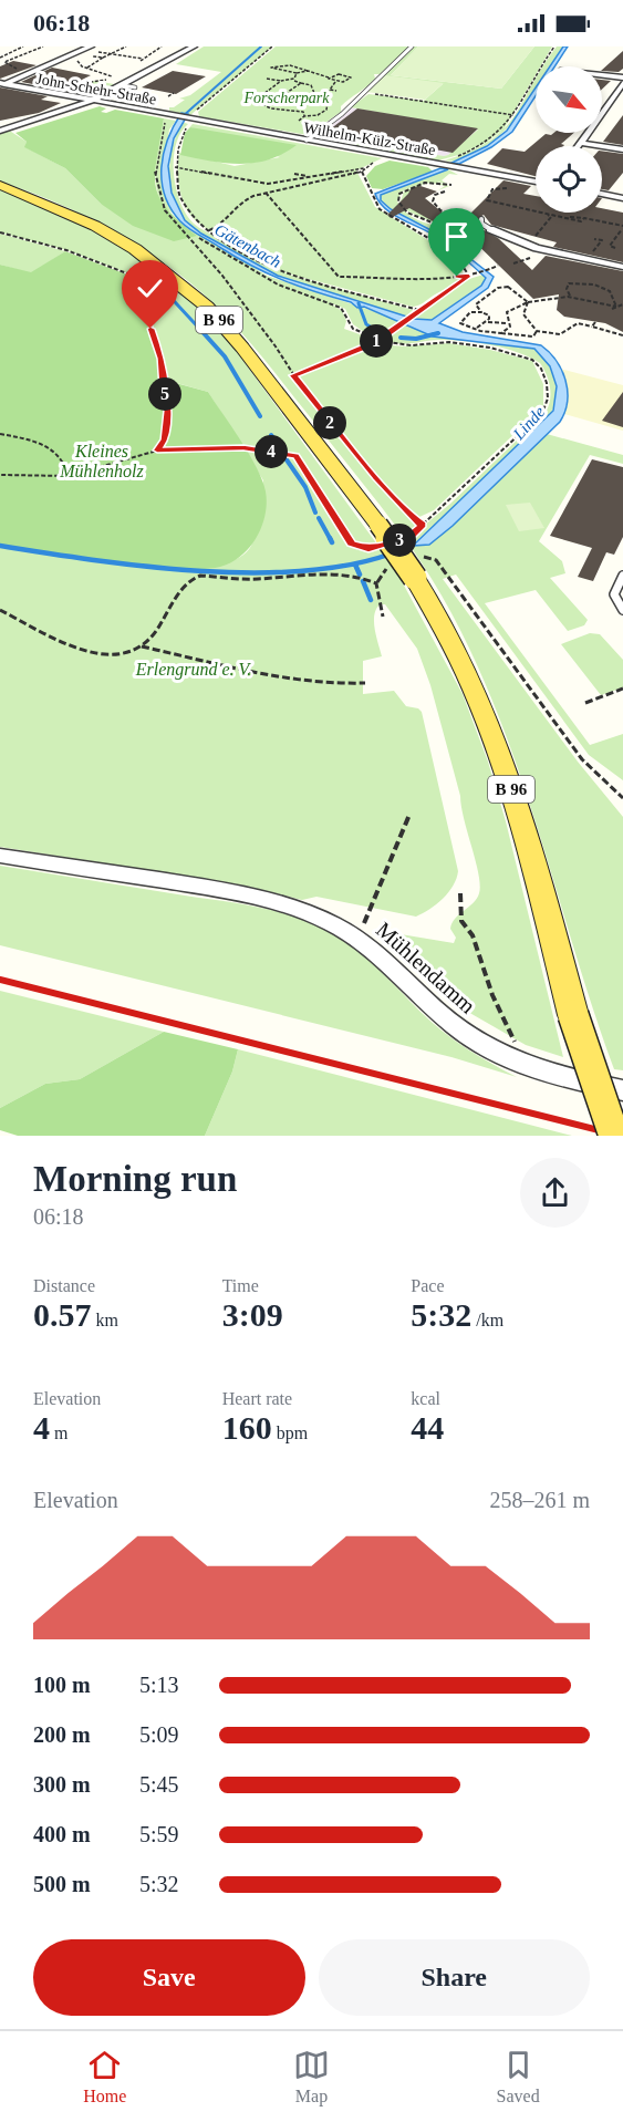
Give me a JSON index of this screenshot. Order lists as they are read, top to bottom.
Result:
{
  "streets": {
    "main road": ["B 96"],
    "street": ["John-Schehr-Straße", "Wilhelm-Külz-Straße", "Mühlendamm"]
  },
  "crossings": [
    ["John-Schehr-Straße", "Wilhelm-Külz-Straße"]
  ],
  "water": ["Gätenbach", "Linde"],
  "parks": ["Forscherpark", "Kleines Mühlenholz", "Erlengrund e. V."],
  "north": "bottom right",
  "page": {
    "status": "06:18",
    "pins": [
      "1",
      "5",
      "2",
      "4",
      "3"
    ],
    "heading": ["Morning run", "06:18"],
    "stats": [
      ["Distance", "0.57 km"],
      ["Time", "3:09"],
      ["Pace", "5:32 /km"],
      ["Elevation", "4 m"],
      ["Heart rate", "160 bpm"],
      ["kcal", "44"]
    ],
    "chart": ["Elevation", "258–261 m"],
    "list": [
      {
        "name": "100 m",
        "note": "5:13"
      },
      {
        "name": "200 m",
        "note": "5:09"
      },
      {
        "name": "300 m",
        "note": "5:45"
      },
      {
        "name": "400 m",
        "note": "5:59"
      },
      {
        "name": "500 m",
        "note": "5:32"
      }
    ],
    "buttons": ["Save", "Share"],
    "tabs": ["Home", "Map", "Saved"]
  }
}
